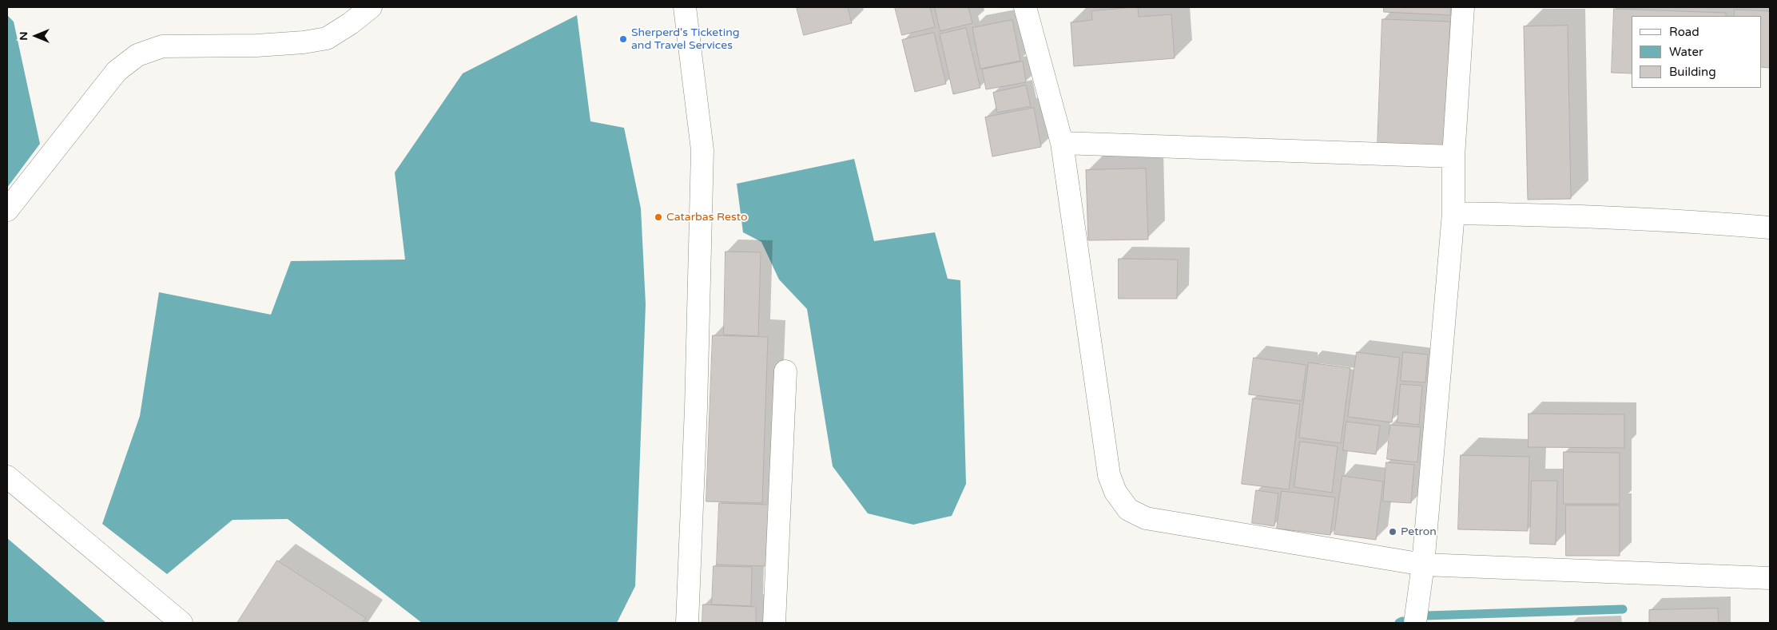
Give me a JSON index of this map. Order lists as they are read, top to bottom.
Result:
{
  "places": ["Sherperd's Ticketing and Travel Services", "Catarbas Resto", "Petron"],
  "legend": ["Road", "Water", "Building"],
  "north": "left"
}
